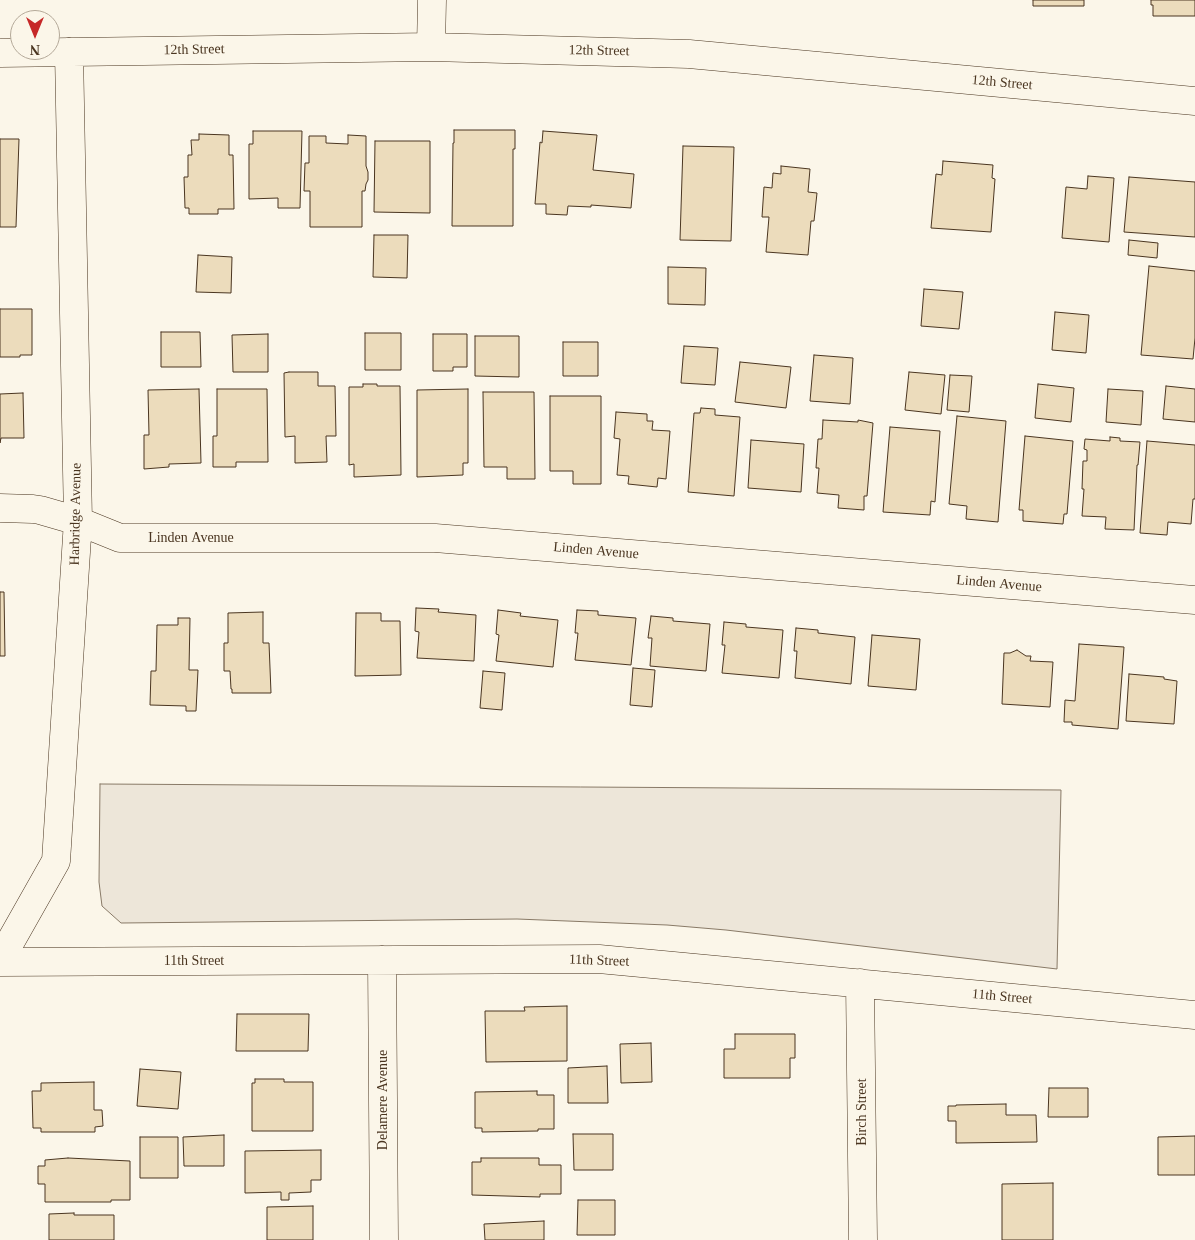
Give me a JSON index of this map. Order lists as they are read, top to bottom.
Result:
{
  "streets": {
    "street": [
      "12th Street",
      "Harbridge Avenue",
      "Linden Avenue",
      "11th Street",
      "Delamere Avenue",
      "Birch Street"
    ]
  },
  "crossings": [
    ["12th Street", "Harbridge Avenue"],
    ["Harbridge Avenue", "Linden Avenue"],
    ["Harbridge Avenue", "11th Street"],
    ["11th Street", "Delamere Avenue"],
    ["11th Street", "Birch Street"]
  ],
  "north": "bottom"
}
